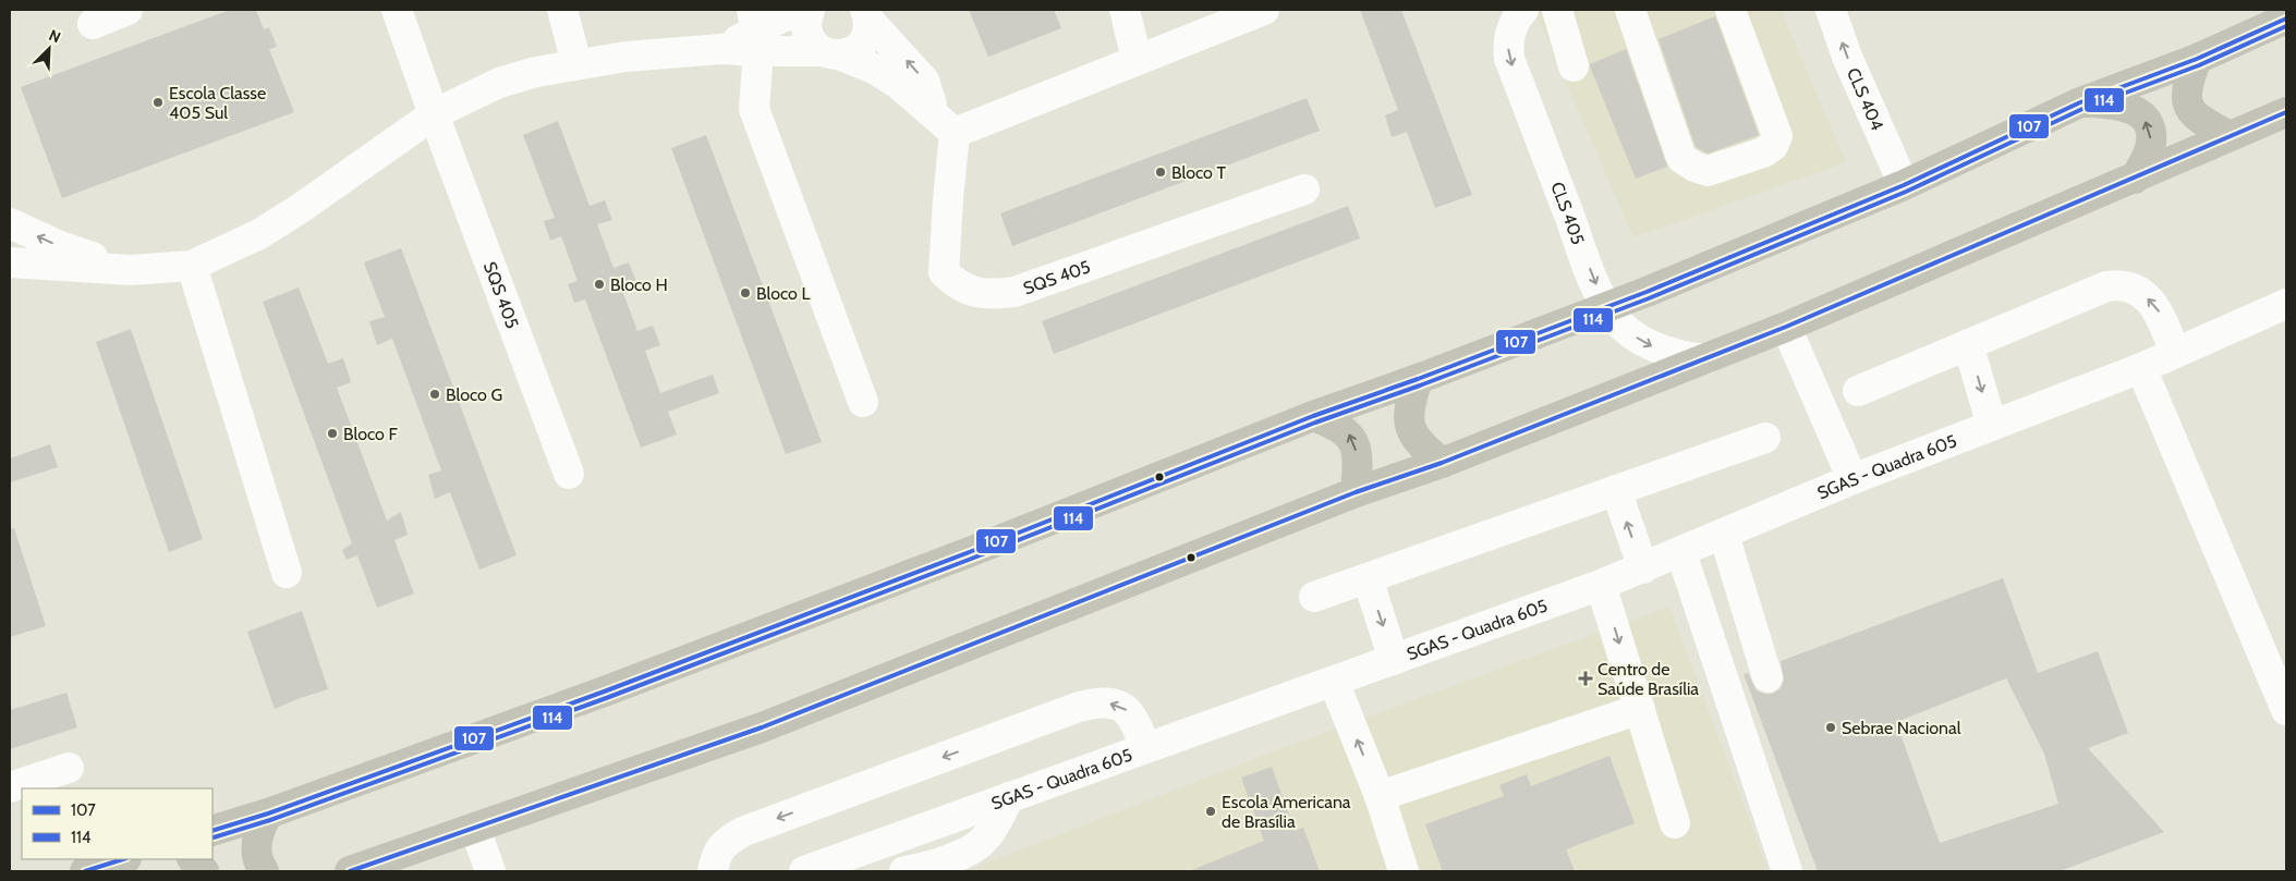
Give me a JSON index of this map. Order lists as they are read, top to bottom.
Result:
{
  "streets": {
    "street": [
      "CLS 404",
      "CLS 405",
      "SQS 405",
      "SGAS - Quadra 605"
    ]
  },
  "one_way": ["CLS 404"],
  "places": {
    "other": [
      "Escola Classe 405 Sul",
      "Bloco T",
      "Bloco H",
      "Bloco L",
      "Bloco G",
      "Bloco F",
      "Sebrae Nacional",
      "Escola Americana de Brasília"
    ],
    "health": ["Centro de Saúde Brasília"]
  },
  "lines": ["transit line 107", "transit line 114"],
  "legend": ["107", "114"],
  "north": "top right"
}
